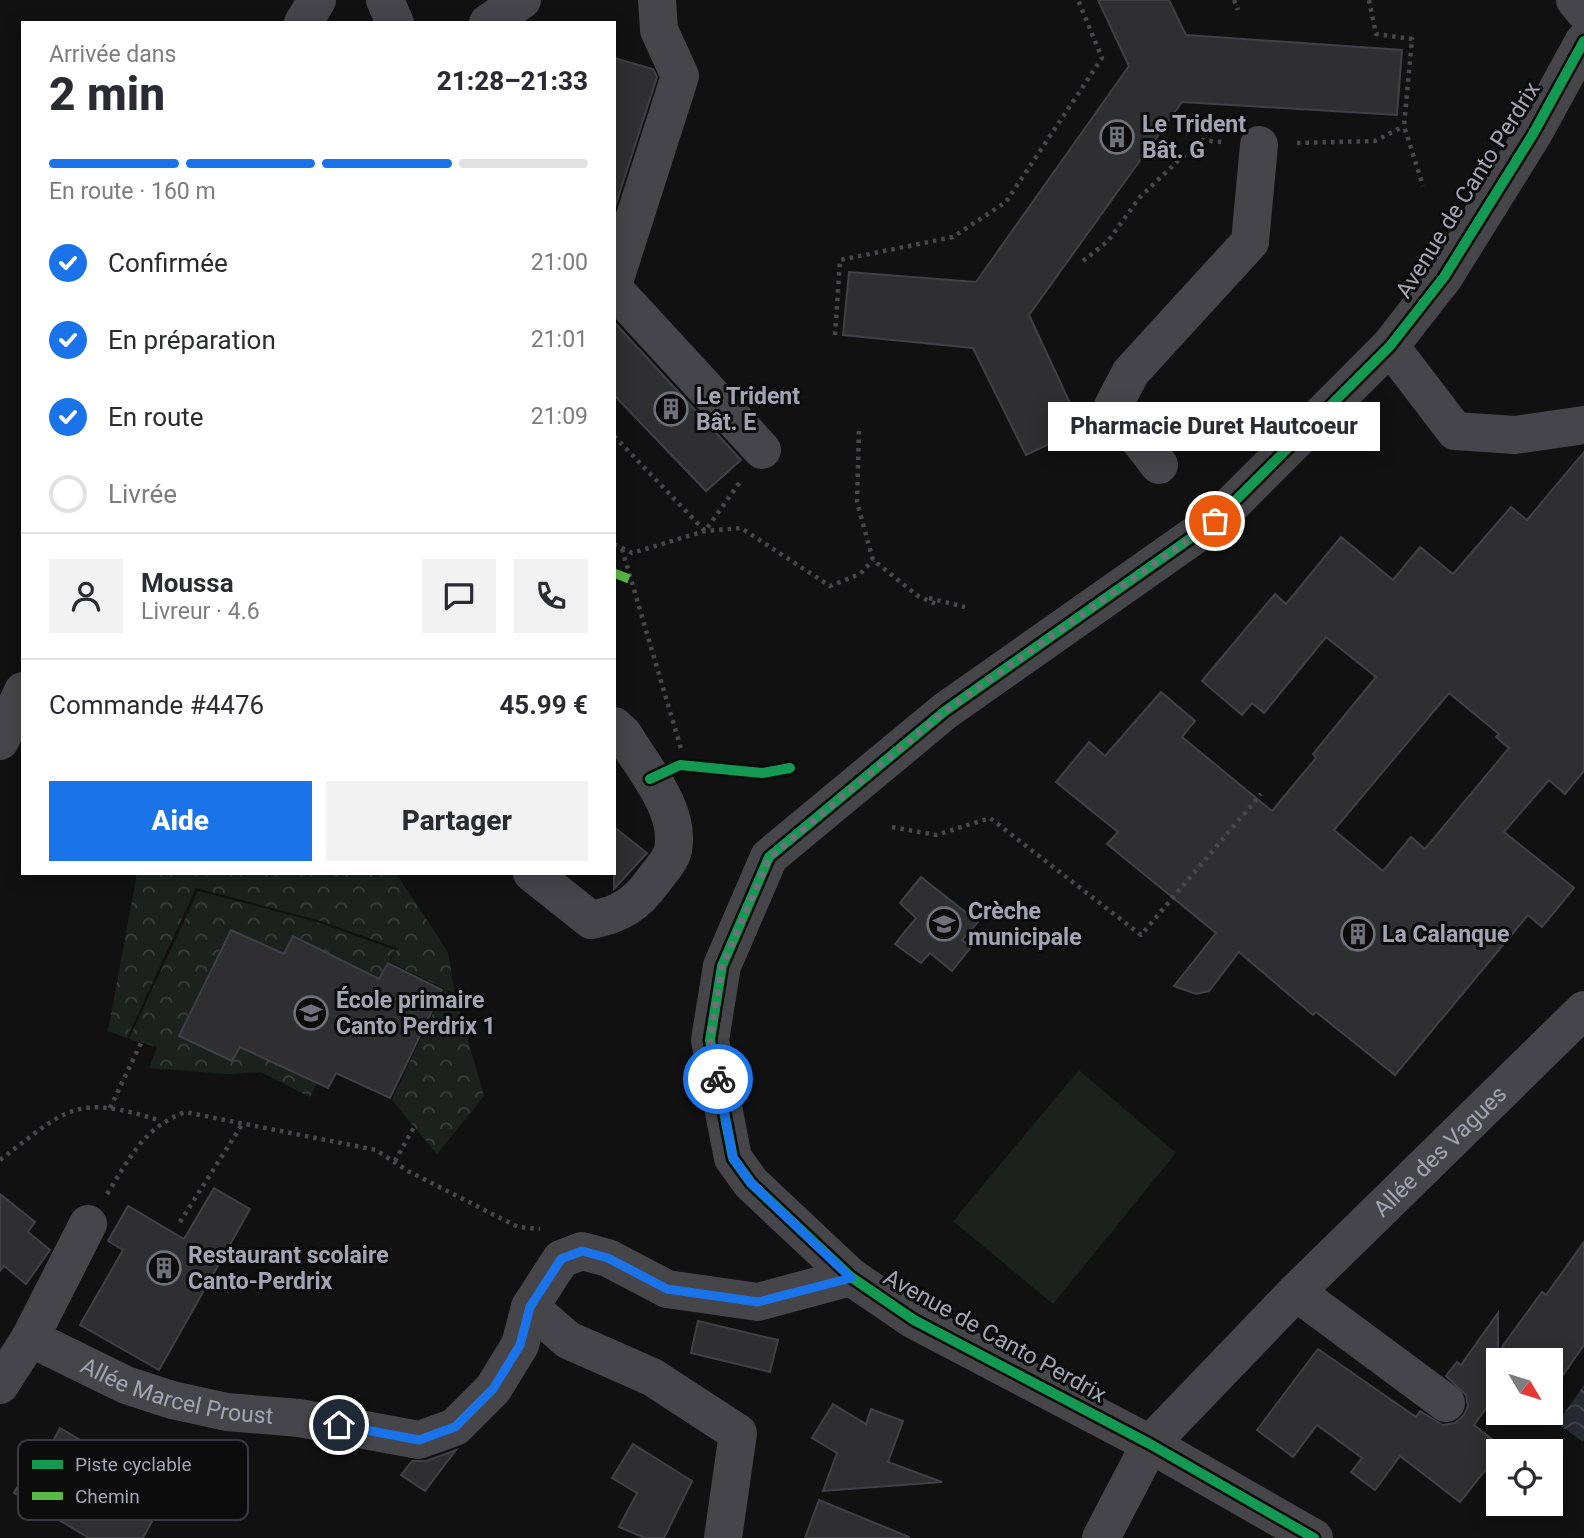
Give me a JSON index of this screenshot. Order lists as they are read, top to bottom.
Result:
{
  "streets": {
    "street": ["Avenue de Canto Perdrix", "Allée des Vagues", "Allée Marcel Proust"]
  },
  "crossings": [
    ["Avenue de Canto Perdrix", "Allée des Vagues"],
    ["Avenue de Canto Perdrix", "Allée Marcel Proust"]
  ],
  "places": {
    "building": [
      "Le Trident Bât. G",
      "Le Trident Bât. E",
      "La Calanque",
      "Restaurant scolaire Canto-Perdrix"
    ],
    "other": ["Pharmacie Duret Hautcoeur"],
    "school or university": ["Crèche municipale", "École primaire Canto Perdrix 1"]
  },
  "legend": ["Piste cyclable", "Chemin"],
  "north": "bottom right",
  "page": {
    "heading": ["2 min", "Arrivée dans", "21:28–21:33"],
    "panel": [
      "Moussa",
      "Livreur · 4.6",
      "Commande #4476",
      "45.99 €"
    ],
    "bar": "En route · 160 m",
    "list": [
      ["Confirmée", "21:00"],
      ["En préparation", "21:01"],
      ["En route", "21:09"],
      "Livrée"
    ],
    "bubble": "Pharmacie Duret Hautcoeur",
    "buttons": ["Aide", "Partager"]
  }
}
